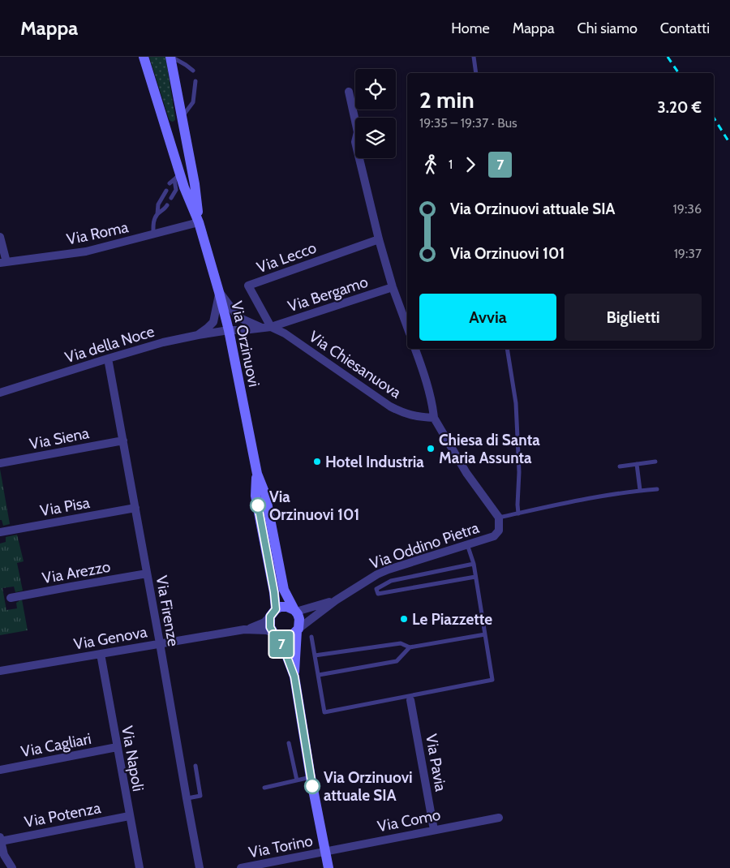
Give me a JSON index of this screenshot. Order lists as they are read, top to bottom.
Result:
{
  "streets": {
    "main road": ["Via Orzinuovi"],
    "street": [
      "Via Roma",
      "Via Lecco",
      "Via Bergamo",
      "Via della Noce",
      "Via Chiesanuova",
      "Via Siena",
      "Via Pisa",
      "Via Oddino Pietra",
      "Via Arezzo",
      "Via Firenze",
      "Via Genova",
      "Via Cagliari",
      "Via Napoli",
      "Via Pavia",
      "Via Potenza",
      "Via Como",
      "Via Torino"
    ]
  },
  "crossings": [
    ["Via Roma", "Via Orzinuovi"],
    ["Via Lecco", "Via Bergamo"],
    ["Via Lecco", "Via Chiesanuova"],
    ["Via Bergamo", "Via Chiesanuova"],
    ["Via della Noce", "Via Orzinuovi"],
    ["Via della Noce", "Via Firenze"],
    ["Via Orzinuovi", "Via Chiesanuova"],
    ["Via Orzinuovi", "Via Oddino Pietra"],
    ["Via Orzinuovi", "Via Genova"],
    ["Via Orzinuovi", "Via Como"],
    ["Via Orzinuovi", "Via Torino"],
    ["Via Siena", "Via Firenze"],
    ["Via Pisa", "Via Firenze"],
    ["Via Oddino Pietra", "Via Genova"],
    ["Via Arezzo", "Via Firenze"],
    ["Via Firenze", "Via Genova"],
    ["Via Genova", "Via Napoli"],
    ["Via Cagliari", "Via Napoli"],
    ["Via Napoli", "Via Potenza"],
    ["Via Pavia", "Via Como"],
    ["Via Como", "Via Torino"]
  ],
  "places": [
    "Chiesa di Santa Maria Assunta",
    "Hotel Industria",
    "Via Orzinuovi 101",
    "Le Piazzette",
    "Via Orzinuovi attuale SIA"
  ],
  "lines": ["bus line 7"],
  "page": {
    "header": "Mappa",
    "nav": [
      "Home",
      "Mappa",
      "Chi siamo",
      "Contatti"
    ],
    "on_map": "7",
    "heading": ["2 min", "19:35 – 19:37 · Bus", "3.20 €"],
    "legs": ["1", "7"],
    "list": [
      {
        "name": "Via Orzinuovi attuale SIA",
        "value": "19:36"
      },
      {
        "name": "Via Orzinuovi 101",
        "value": "19:37"
      }
    ],
    "buttons": ["Avvia", "Biglietti"]
  }
}
